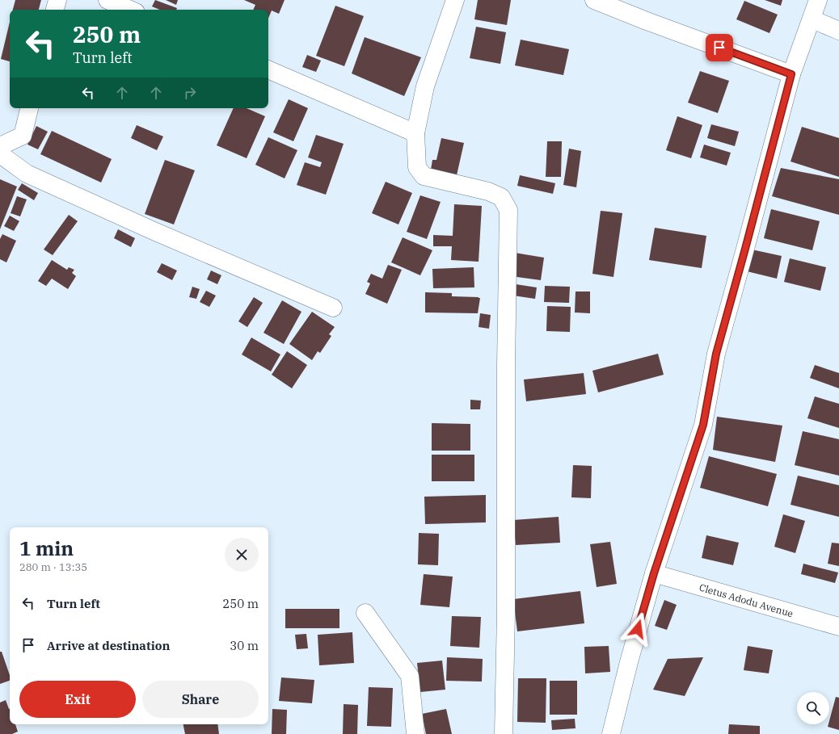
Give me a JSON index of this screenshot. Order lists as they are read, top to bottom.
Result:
{
  "streets": {
    "street": ["Cletus Adodu Avenue"]
  },
  "page": {
    "turn": ["250 m", "Turn left"],
    "heading": ["1 min", "280 m · 13:35"],
    "list": [
      {
        "name": "Turn left",
        "value": "250 m"
      },
      {
        "name": "Arrive at destination",
        "value": "30 m"
      }
    ],
    "buttons": ["Exit", "Share"]
  }
}
